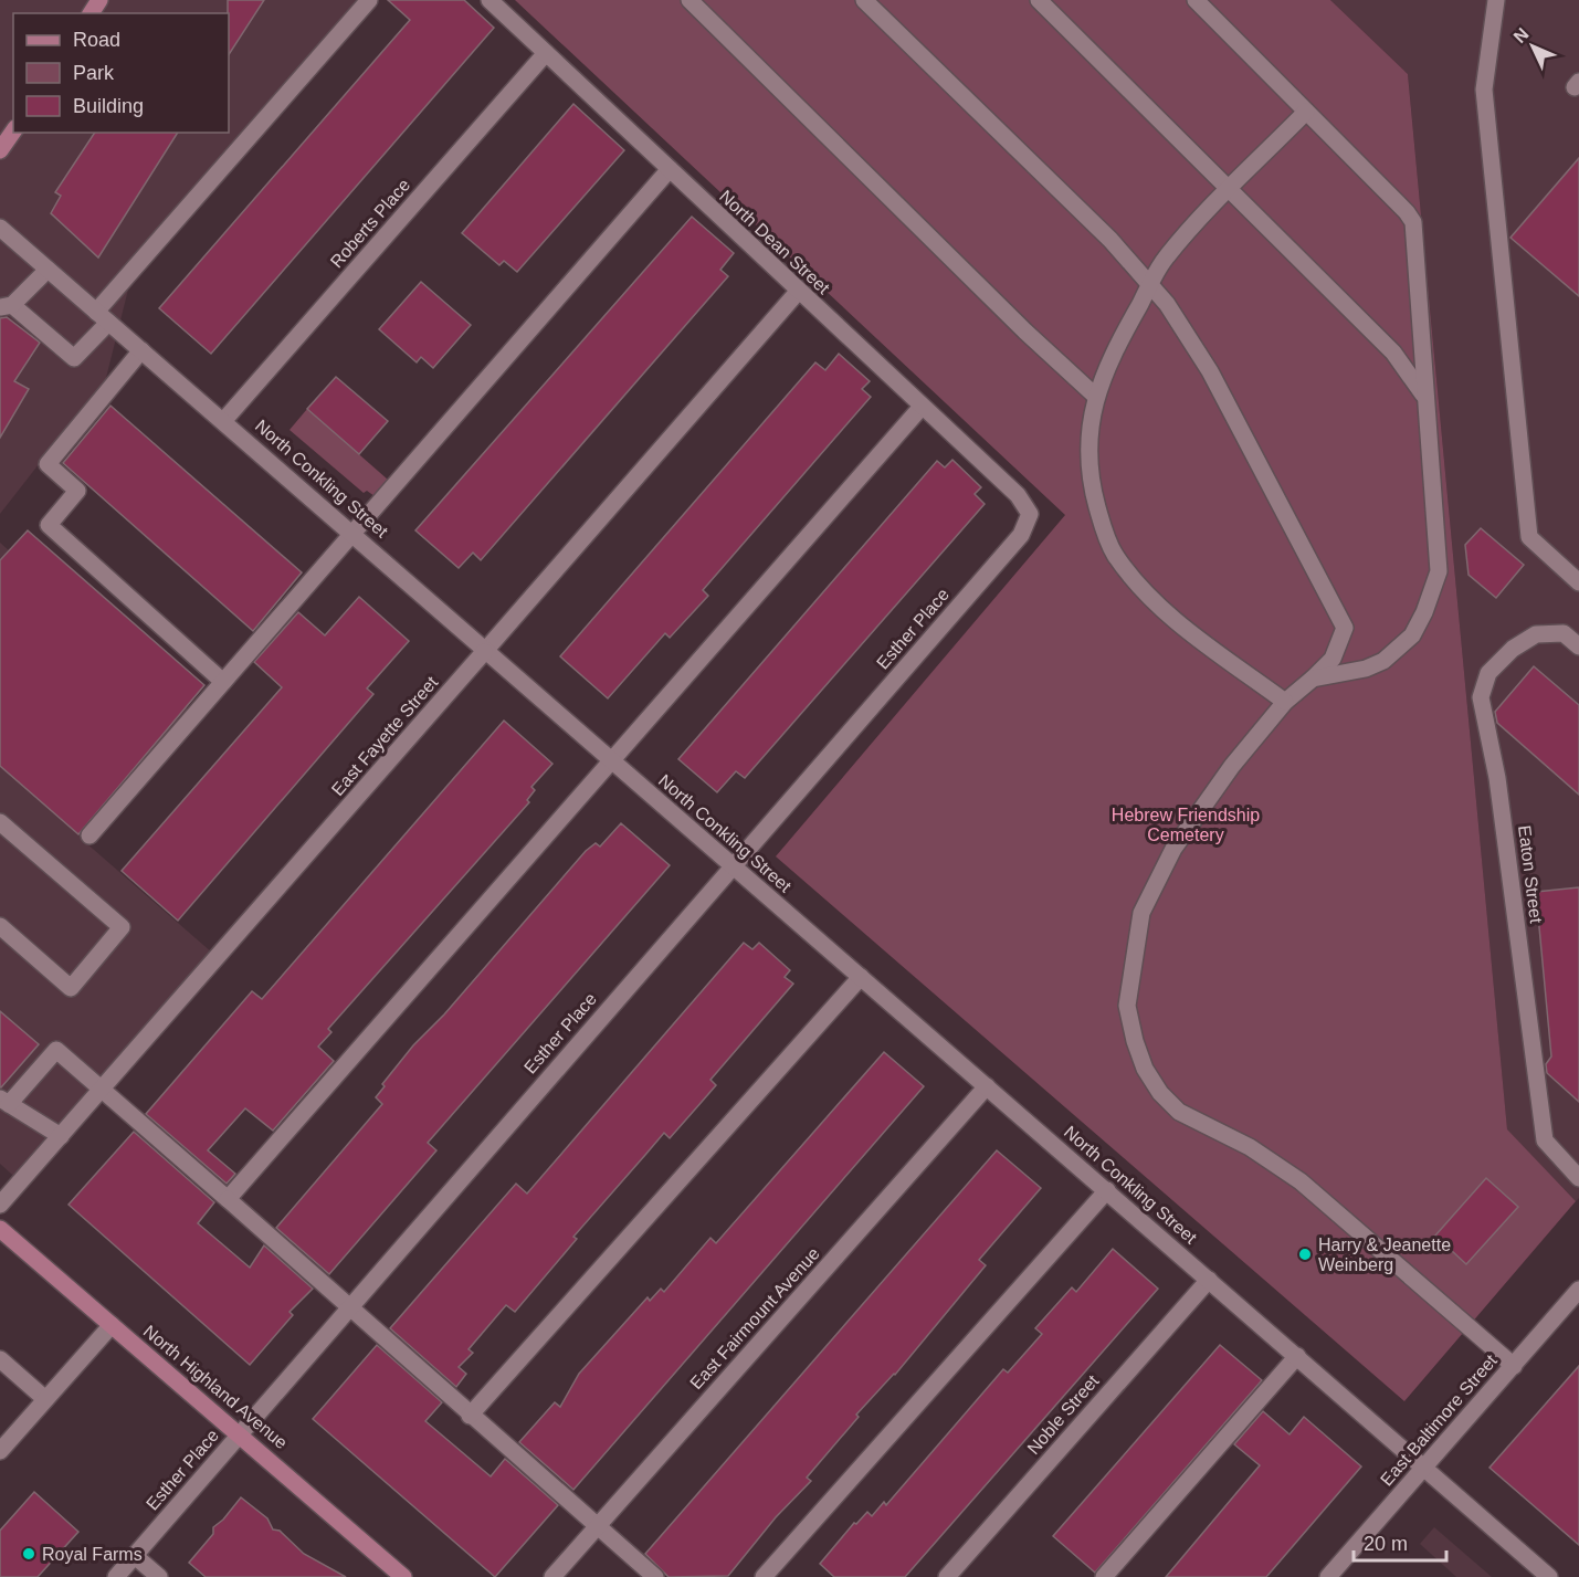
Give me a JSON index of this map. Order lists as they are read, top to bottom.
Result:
{
  "streets": {
    "main road": ["North Highland Avenue"],
    "street": [
      "Roberts Place",
      "North Dean Street",
      "North Conkling Street",
      "Esther Place",
      "East Fayette Street",
      "Eaton Street",
      "East Fairmount Avenue",
      "Noble Street",
      "East Baltimore Street"
    ]
  },
  "crossings": [
    ["Roberts Place", "North Dean Street"],
    ["Roberts Place", "North Conkling Street"],
    ["North Dean Street", "Esther Place"],
    ["North Dean Street", "East Fayette Street"],
    ["North Conkling Street", "Esther Place"],
    ["North Conkling Street", "East Fayette Street"],
    ["North Conkling Street", "East Fairmount Avenue"],
    ["North Conkling Street", "Noble Street"],
    ["North Conkling Street", "East Baltimore Street"],
    ["Esther Place", "North Highland Avenue"]
  ],
  "parks": ["Hebrew Friendship Cemetery"],
  "places": ["Harry & Jeanette Weinberg", "Royal Farms"],
  "legend": ["Road", "Park", "Building"],
  "scale_bar": "20 m",
  "north": "top left"
}
